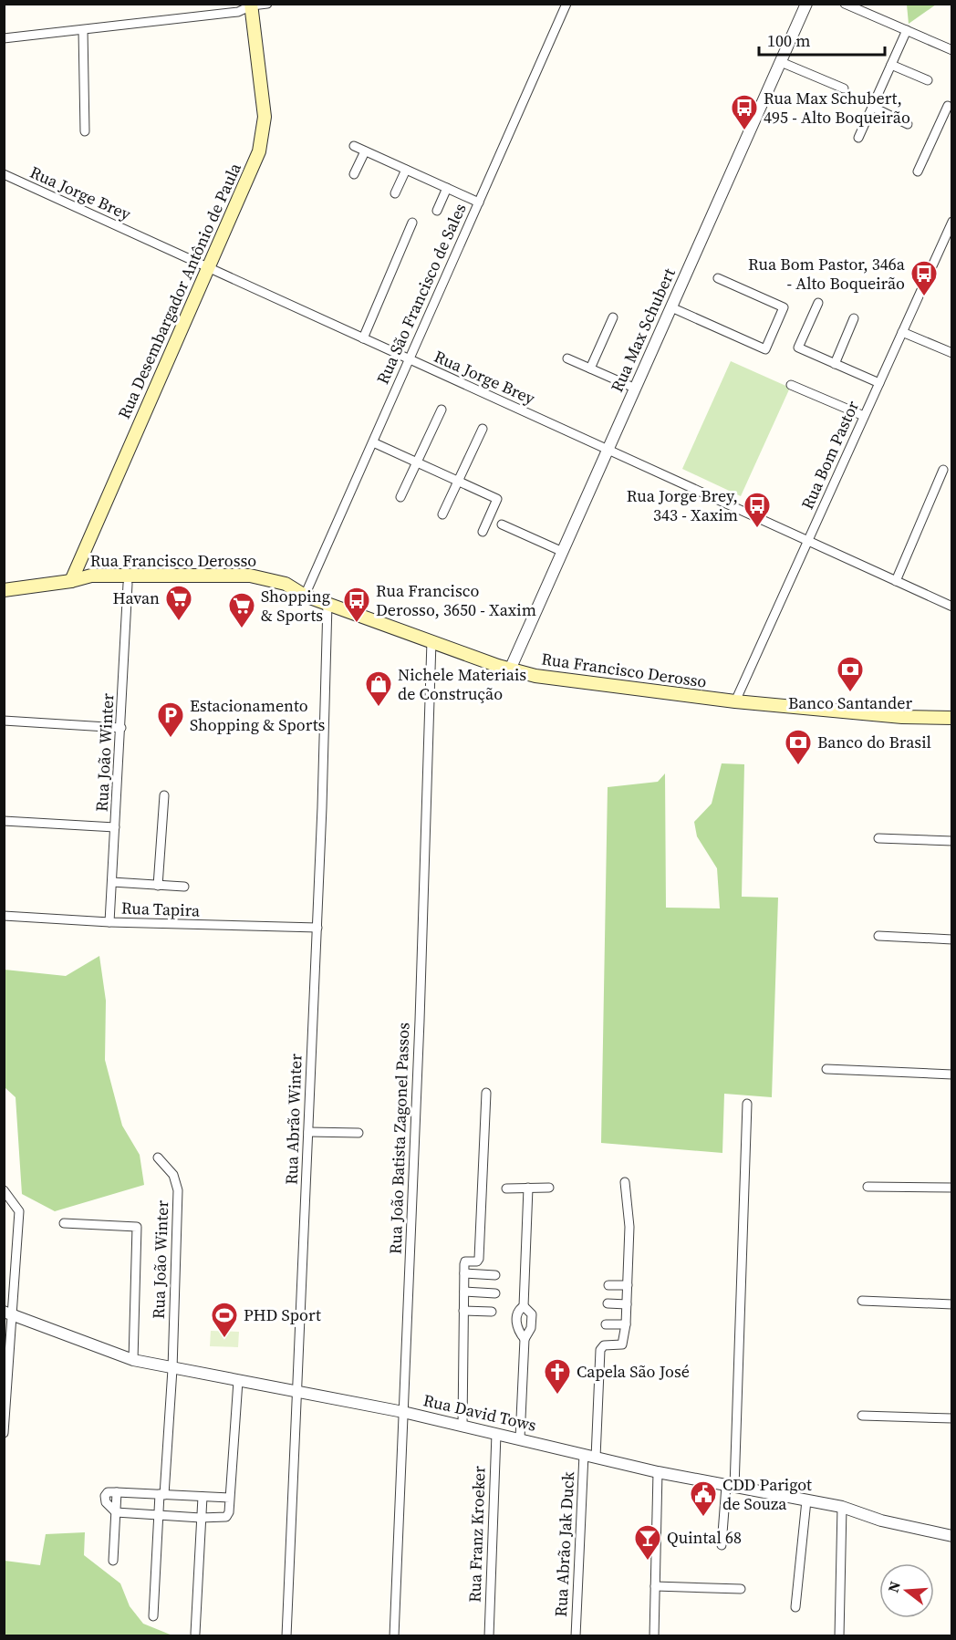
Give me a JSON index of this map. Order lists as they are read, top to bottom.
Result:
{
  "streets": {
    "main road": ["Rua Desembargador Antônio de Paula", "Rua Francisco Derosso"],
    "street": [
      "Rua Jorge Brey",
      "Rua São Francisco de Sales",
      "Rua Max Schubert",
      "Rua Bom Pastor",
      "Rua João Winter",
      "Rua Tapira",
      "Rua Abrão Winter",
      "Rua João Batista Zagonel Passos",
      "Rua David Tows",
      "Rua Franz Kroeker",
      "Rua Abrão Jak Duck"
    ]
  },
  "crossings": [
    ["Rua Jorge Brey", "Rua Desembargador Antônio de Paula"],
    ["Rua Jorge Brey", "Rua São Francisco de Sales"],
    ["Rua Jorge Brey", "Rua Max Schubert"],
    ["Rua Jorge Brey", "Rua Bom Pastor"],
    ["Rua Desembargador Antônio de Paula", "Rua Francisco Derosso"],
    ["Rua São Francisco de Sales", "Rua Francisco Derosso"],
    ["Rua Max Schubert", "Rua Francisco Derosso"],
    ["Rua Bom Pastor", "Rua Francisco Derosso"],
    ["Rua Francisco Derosso", "Rua João Winter"],
    ["Rua Francisco Derosso", "Rua Abrão Winter"],
    ["Rua Francisco Derosso", "Rua João Batista Zagonel Passos"],
    ["Rua João Winter", "Rua Tapira"],
    ["Rua João Winter", "Rua David Tows"],
    ["Rua Tapira", "Rua Abrão Winter"],
    ["Rua Abrão Winter", "Rua David Tows"],
    ["Rua João Batista Zagonel Passos", "Rua David Tows"],
    ["Rua David Tows", "Rua Franz Kroeker"],
    ["Rua David Tows", "Rua Abrão Jak Duck"]
  ],
  "places": {
    "bus stop": [
      "Rua Max Schubert, 495 - Alto Boqueirão",
      "Rua Bom Pastor, 346a - Alto Boqueirão",
      "Rua Jorge Brey, 343 - Xaxim",
      "Rua Francisco Derosso, 3650 - Xaxim"
    ],
    "supermarket": ["Havan", "Shopping & Sports"],
    "bank": ["Banco Santander", "Banco do Brasil"],
    "shop": ["Nichele Materiais de Construção"],
    "parking": ["Estacionamento Shopping & Sports"],
    "sports": ["PHD Sport"],
    "church": ["Capela São José"],
    "public building": ["CDD Parigot de Souza"],
    "bar": ["Quintal 68"]
  },
  "scale_bar": "100 m",
  "north": "left"
}
